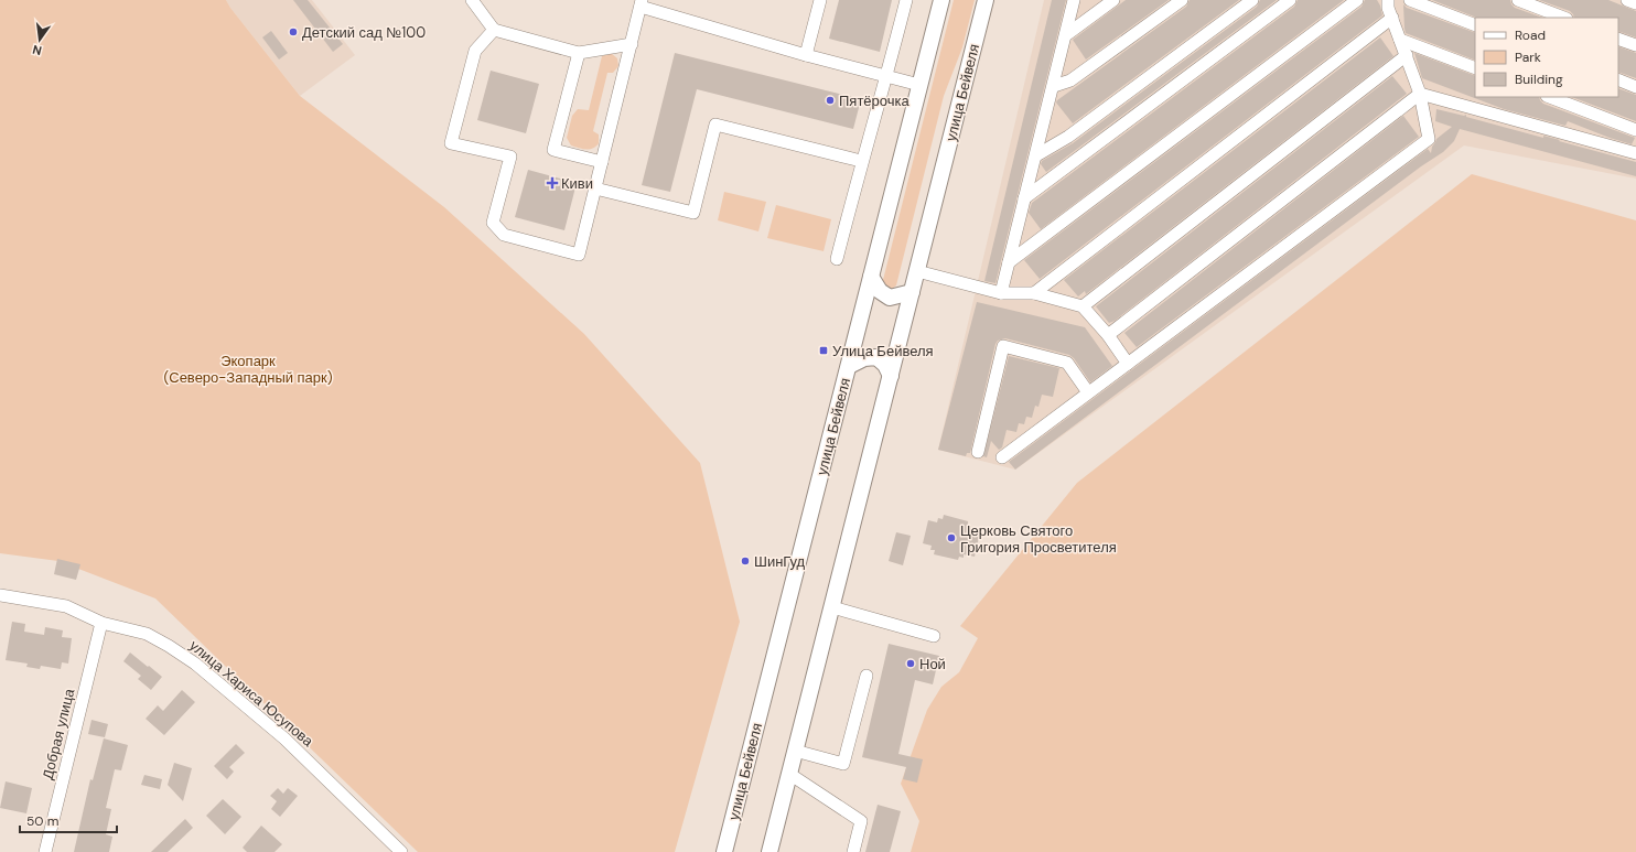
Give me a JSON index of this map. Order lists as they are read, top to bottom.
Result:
{
  "streets": {
    "main road": ["улица Бейвеля"],
    "street": ["улица Хариса Юсупова", "Добрая улица"]
  },
  "crossings": [
    ["улица Хариса Юсупова", "Добрая улица"]
  ],
  "parks": ["Экопарк (Северо-Западный парк)"],
  "places": {
    "other": [
      "Детский сад №100",
      "Пятёрочка",
      "Церковь Святого Григория Просветителя",
      "ШинГуд",
      "Ной"
    ],
    "health": ["Киви"],
    "transit": ["Улица Бейвеля"]
  },
  "legend": ["Road", "Park", "Building"],
  "scale_bar": "50 m",
  "north": "bottom"
}
